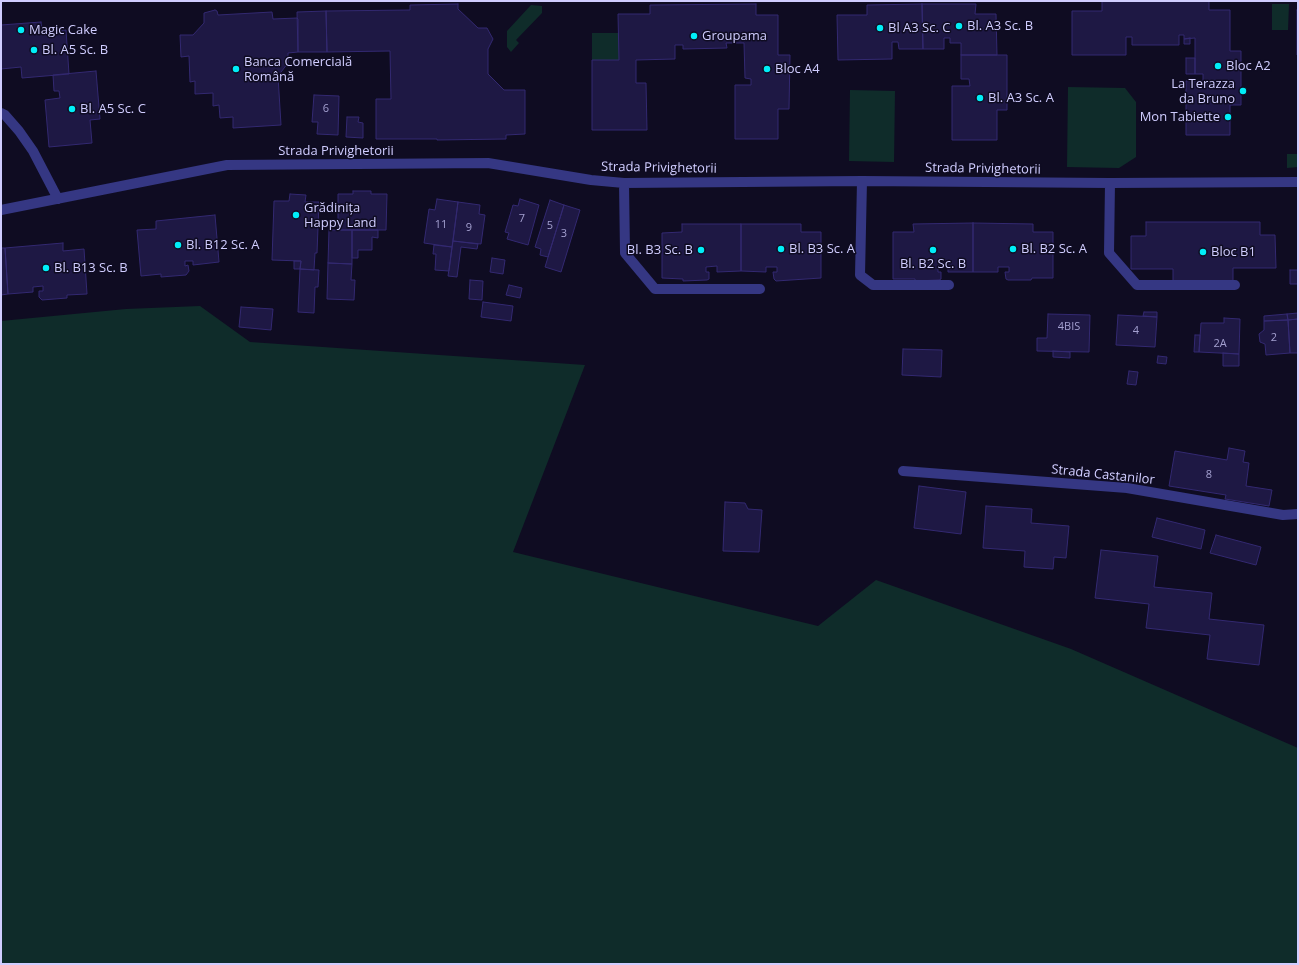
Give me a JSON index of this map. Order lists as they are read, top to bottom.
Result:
{
  "streets": {
    "street": ["Strada Privighetorii", "Strada Castanilor"]
  },
  "places": [
    "Bl. A3 Sc. B",
    "Bl A3 Sc. C",
    "Magic Cake",
    "Groupama",
    "Bl. A5 Sc. B",
    "Bloc A2",
    "Banca Comercială Română",
    "Bloc A4",
    "La Terazza da Bruno",
    "Bl. A3 Sc. A",
    "Bl. A5 Sc. C",
    "Mon Tabiette",
    "Grădinița Happy Land",
    "Bl. B12 Sc. A",
    "Bl. B3 Sc. A",
    "Bl. B2 Sc. A",
    "Bl. B3 Sc. B",
    "Bl. B2 Sc. B",
    "Bloc B1",
    "Bl. B13 Sc. B"
  ],
  "house_numbers": [
    "6",
    "7",
    "11",
    "5",
    "9",
    "3",
    "4BIS",
    "4",
    "2",
    "2A",
    "8"
  ]
}
